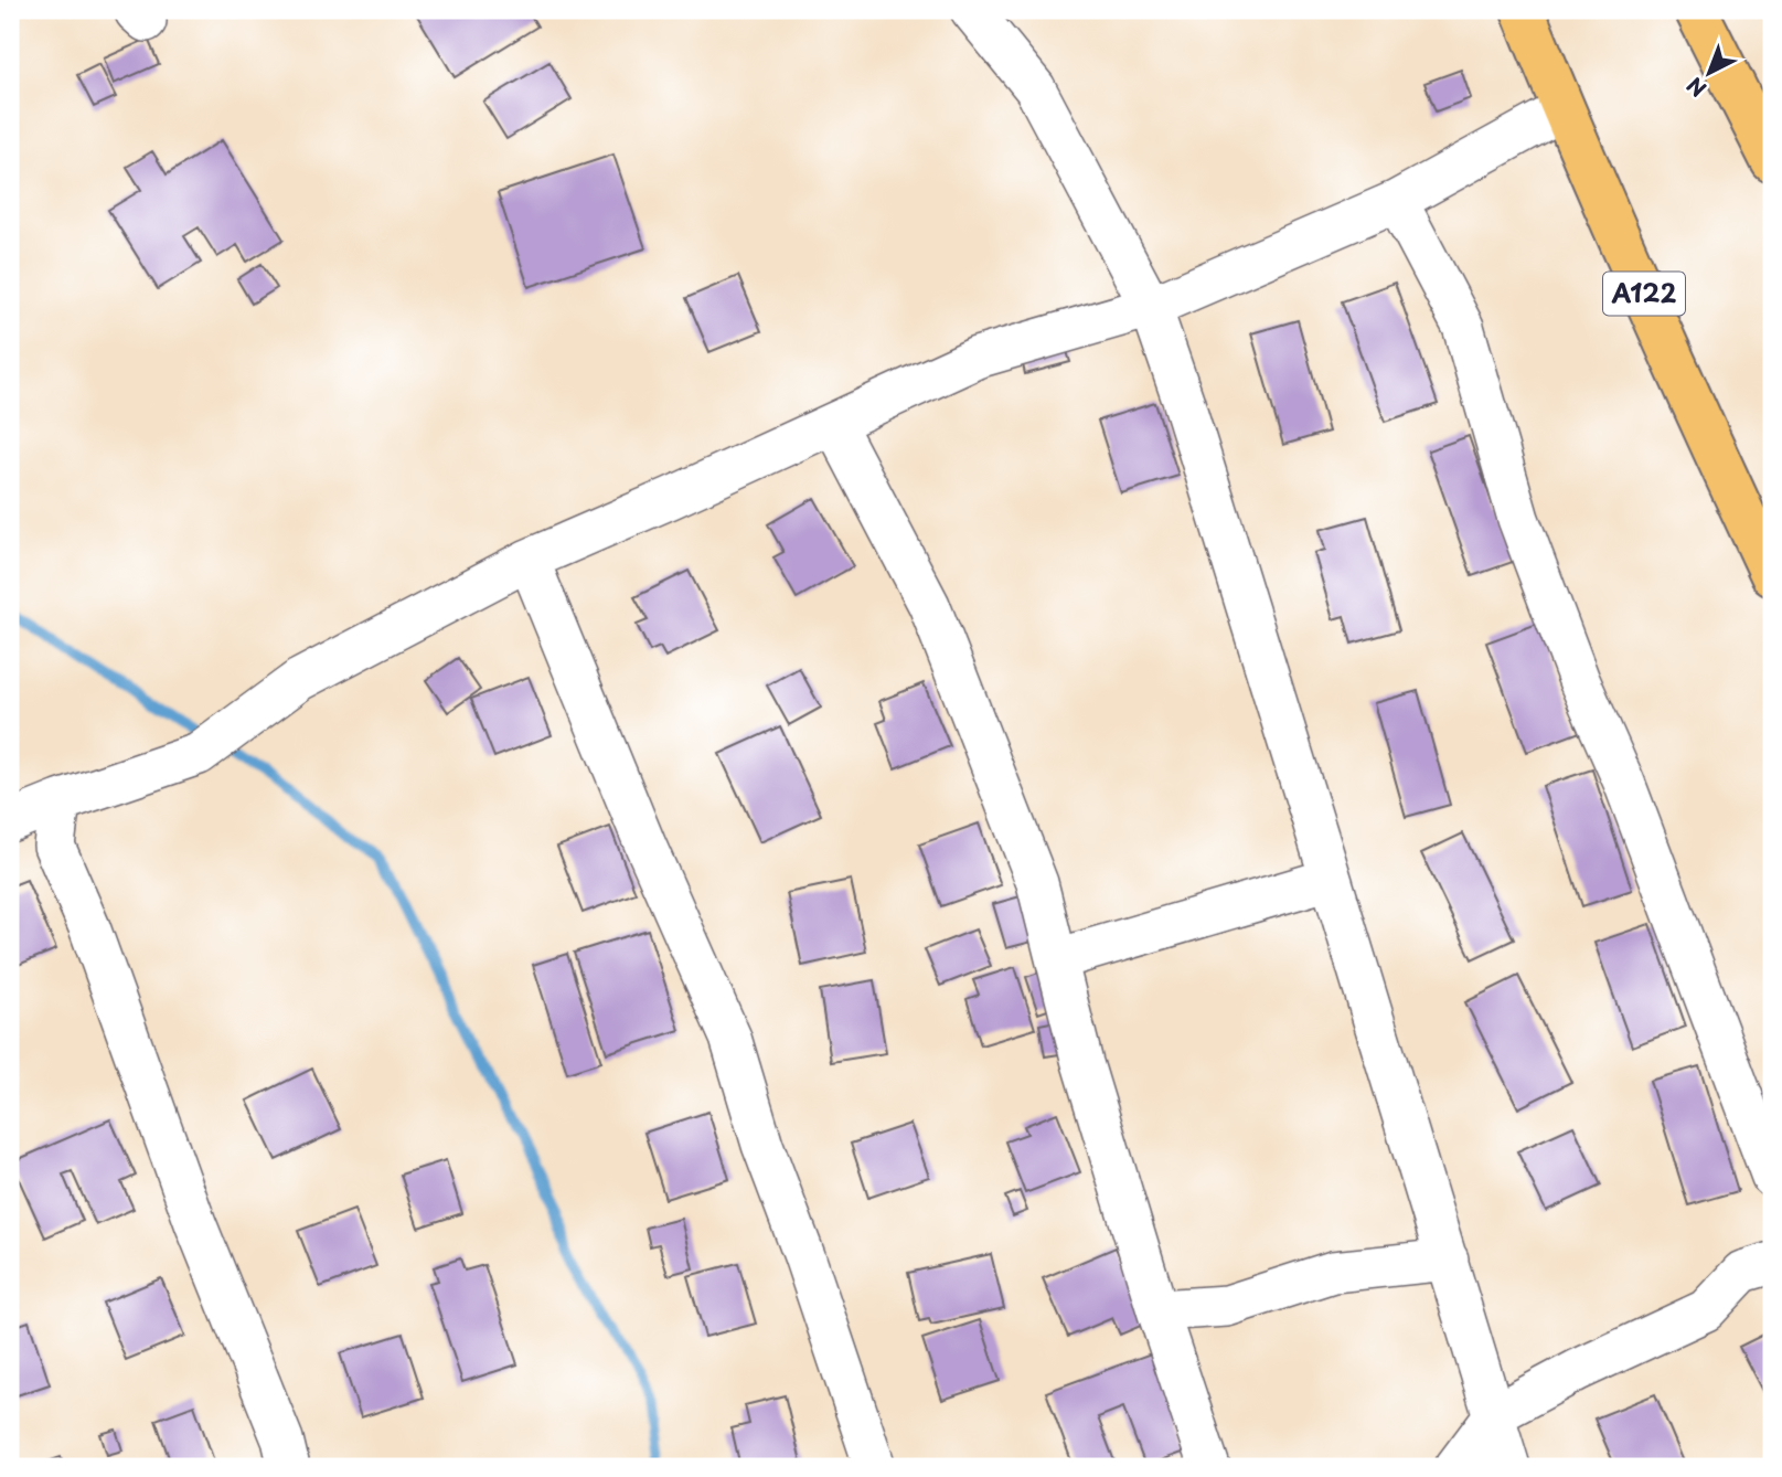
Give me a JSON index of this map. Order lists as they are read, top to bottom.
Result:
{
  "streets": {
    "highway": ["A122"]
  },
  "north": "bottom left"
}
